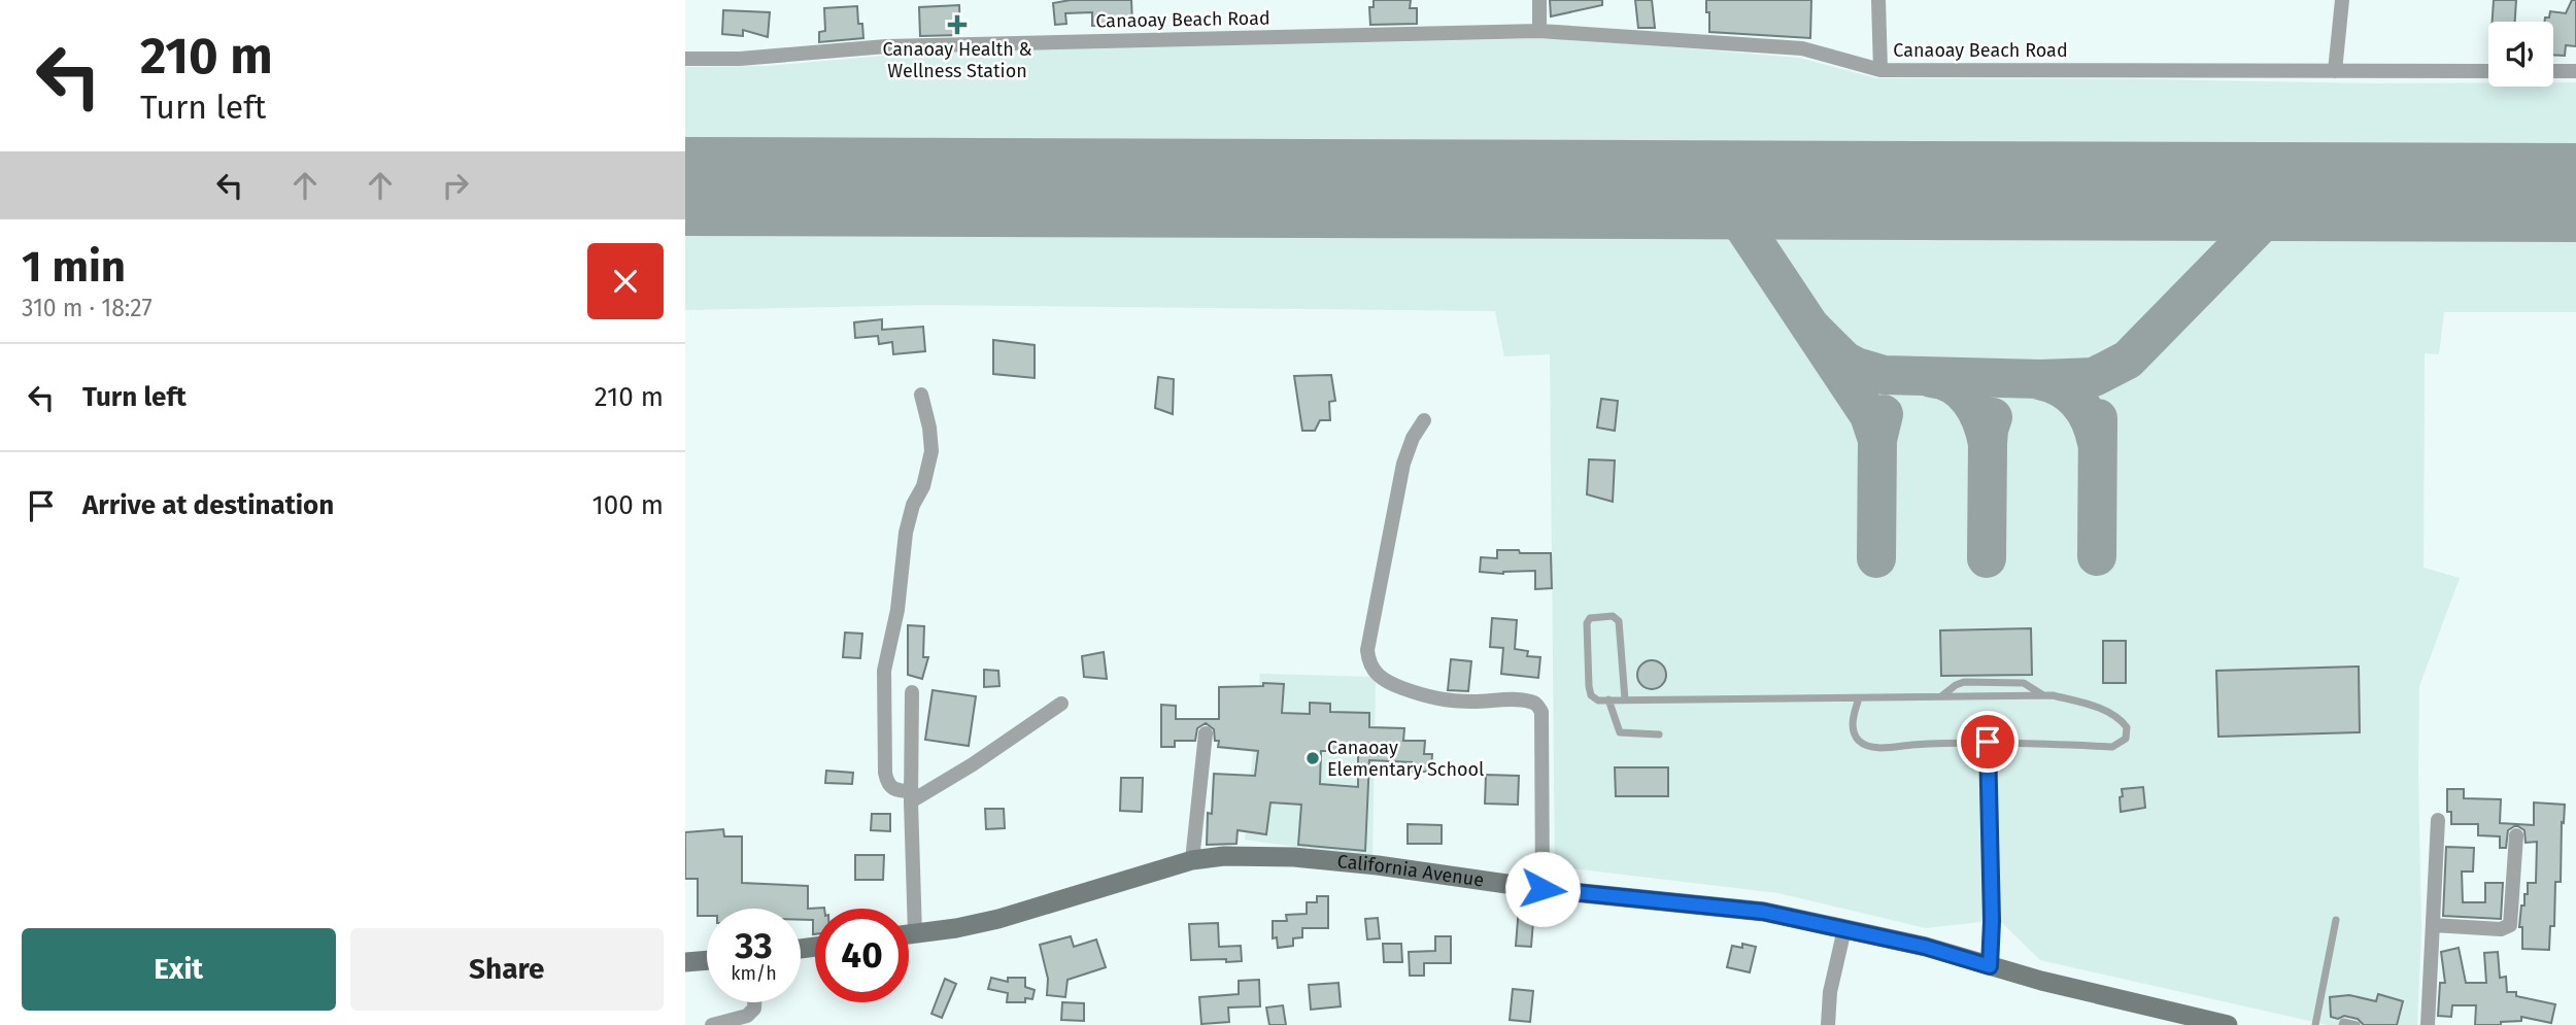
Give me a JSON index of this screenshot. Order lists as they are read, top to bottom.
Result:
{
  "streets": {
    "street": ["Canaoay Beach Road", "California Avenue"]
  },
  "places": {
    "health": ["Canaoay Health & Wellness Station"],
    "other": ["Canaoay Elementary School"]
  },
  "page": {
    "turn": ["210 m", "Turn left"],
    "heading": ["1 min", "310 m · 18:27"],
    "list": [
      {
        "name": "Turn left",
        "value": "210 m"
      },
      {
        "name": "Arrive at destination",
        "value": "100 m"
      }
    ],
    "speed": "33 km/h",
    "limit": "40",
    "buttons": ["Exit", "Share"]
  }
}
